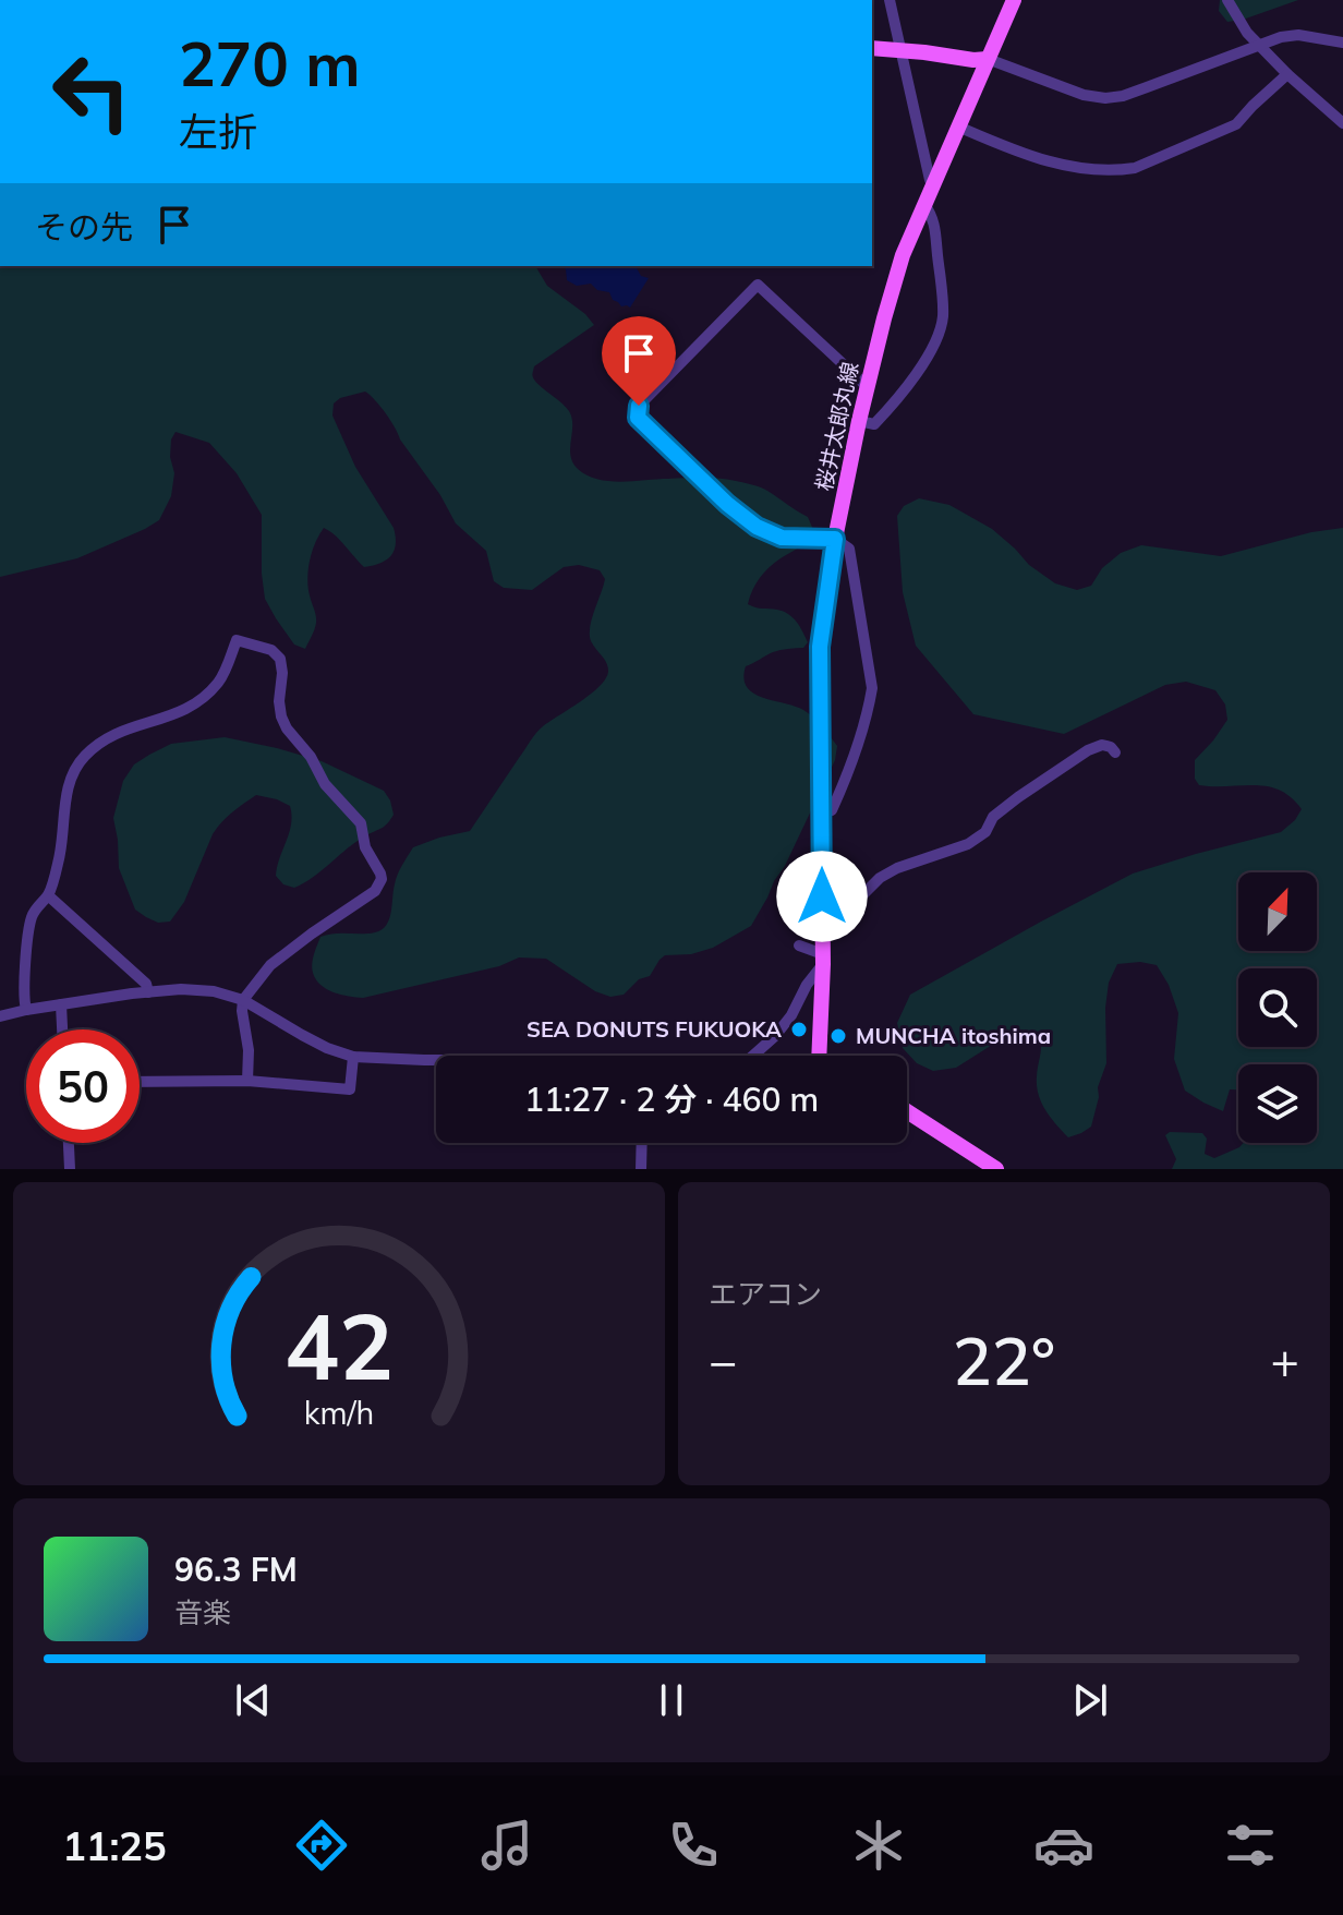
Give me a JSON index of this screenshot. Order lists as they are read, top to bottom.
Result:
{
  "streets": {
    "main road": ["桜井太郎丸線"]
  },
  "places": ["SEA DONUTS FUKUOKA", "MUNCHA itoshima"],
  "north": "top right",
  "page": {
    "turn": ["270 m", "左折"],
    "then": "その先",
    "limit": "50",
    "trip": "11:27 · 2 分 · 460 m",
    "tile": "エアコン",
    "heat": ["−", "22°", "+"],
    "song": ["96.3 FM", "音楽"],
    "tabs": "11:25",
    "gauge": ["42", "km/h"]
  }
}
